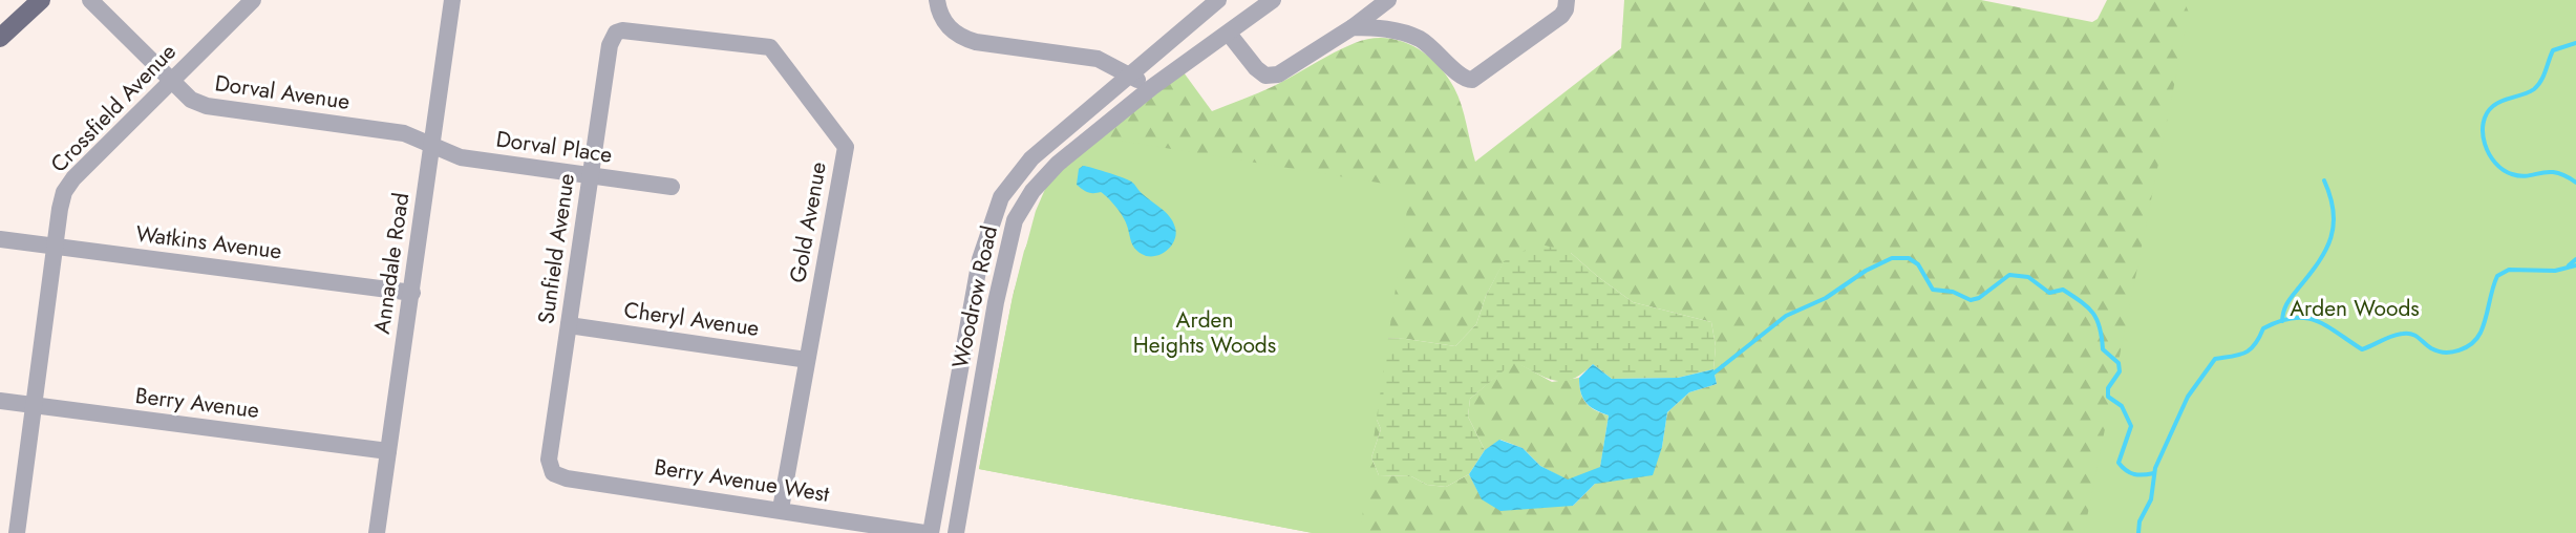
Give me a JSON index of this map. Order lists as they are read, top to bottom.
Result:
{
  "streets": {
    "street": [
      "Dorval Avenue",
      "Crossfield Avenue",
      "Dorval Place",
      "Gold Avenue",
      "Watkins Avenue",
      "Sunfield Avenue",
      "Annadale Road",
      "Woodrow Road",
      "Cheryl Avenue",
      "Berry Avenue",
      "Berry Avenue West"
    ]
  },
  "crossings": [
    ["Dorval Avenue", "Crossfield Avenue"],
    ["Dorval Avenue", "Dorval Place"],
    ["Dorval Avenue", "Annadale Road"],
    ["Crossfield Avenue", "Watkins Avenue"],
    ["Crossfield Avenue", "Berry Avenue"],
    ["Dorval Place", "Sunfield Avenue"],
    ["Dorval Place", "Annadale Road"],
    ["Gold Avenue", "Sunfield Avenue"],
    ["Gold Avenue", "Cheryl Avenue"],
    ["Gold Avenue", "Berry Avenue West"],
    ["Watkins Avenue", "Annadale Road"],
    ["Sunfield Avenue", "Cheryl Avenue"],
    ["Sunfield Avenue", "Berry Avenue West"],
    ["Annadale Road", "Berry Avenue"]
  ],
  "parks": ["Arden Woods", "Arden Heights Woods"]
}
